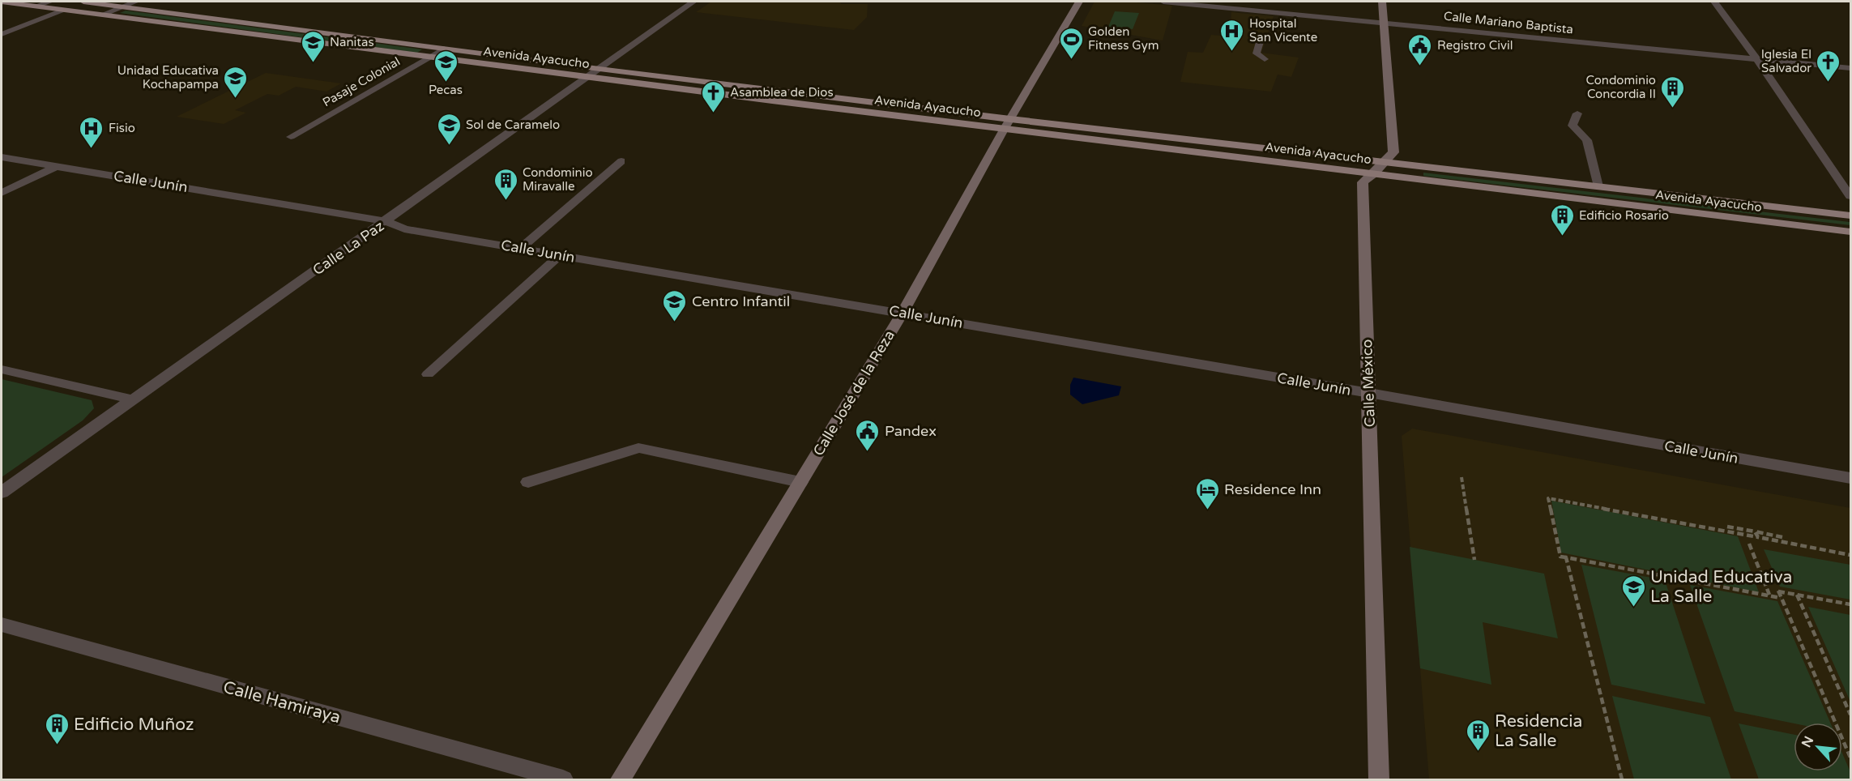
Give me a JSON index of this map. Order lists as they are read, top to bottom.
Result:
{
  "streets": {
    "main road": ["Avenida Ayacucho", "Calle México", "Calle José de la Reza"],
    "street": [
      "Calle Mariano Baptista",
      "Calle Junín",
      "Calle La Paz",
      "Calle Hamiraya"
    ],
    "lane": ["Pasaje Colonial"]
  },
  "crossings": [
    ["Calle Mariano Baptista", "Calle México"],
    ["Avenida Ayacucho", "Pasaje Colonial"],
    ["Avenida Ayacucho", "Calle La Paz"],
    ["Avenida Ayacucho", "Calle México"],
    ["Avenida Ayacucho", "Calle José de la Reza"],
    ["Calle Junín", "Calle La Paz"],
    ["Calle Junín", "Calle México"],
    ["Calle Junín", "Calle José de la Reza"]
  ],
  "places": {
    "hospital": ["Hospital San Vicente", "Fisio"],
    "sports": ["Golden Fitness Gym"],
    "school or university": [
      "Nanitas",
      "Pecas",
      "Unidad Educativa Kochapampa",
      "Sol de Caramelo",
      "Centro Infantil",
      "Unidad Educativa La Salle"
    ],
    "public building": ["Registro Civil", "Pandex"],
    "church": ["Iglesia El Salvador", "Asamblea de Dios"],
    "building": [
      "Condominio Concordia II",
      "Condominio Miravalle",
      "Edificio Rosario",
      "Edificio Muñoz",
      "Residencia La Salle"
    ],
    "hotel": ["Residence Inn"]
  },
  "north": "top left"
}
